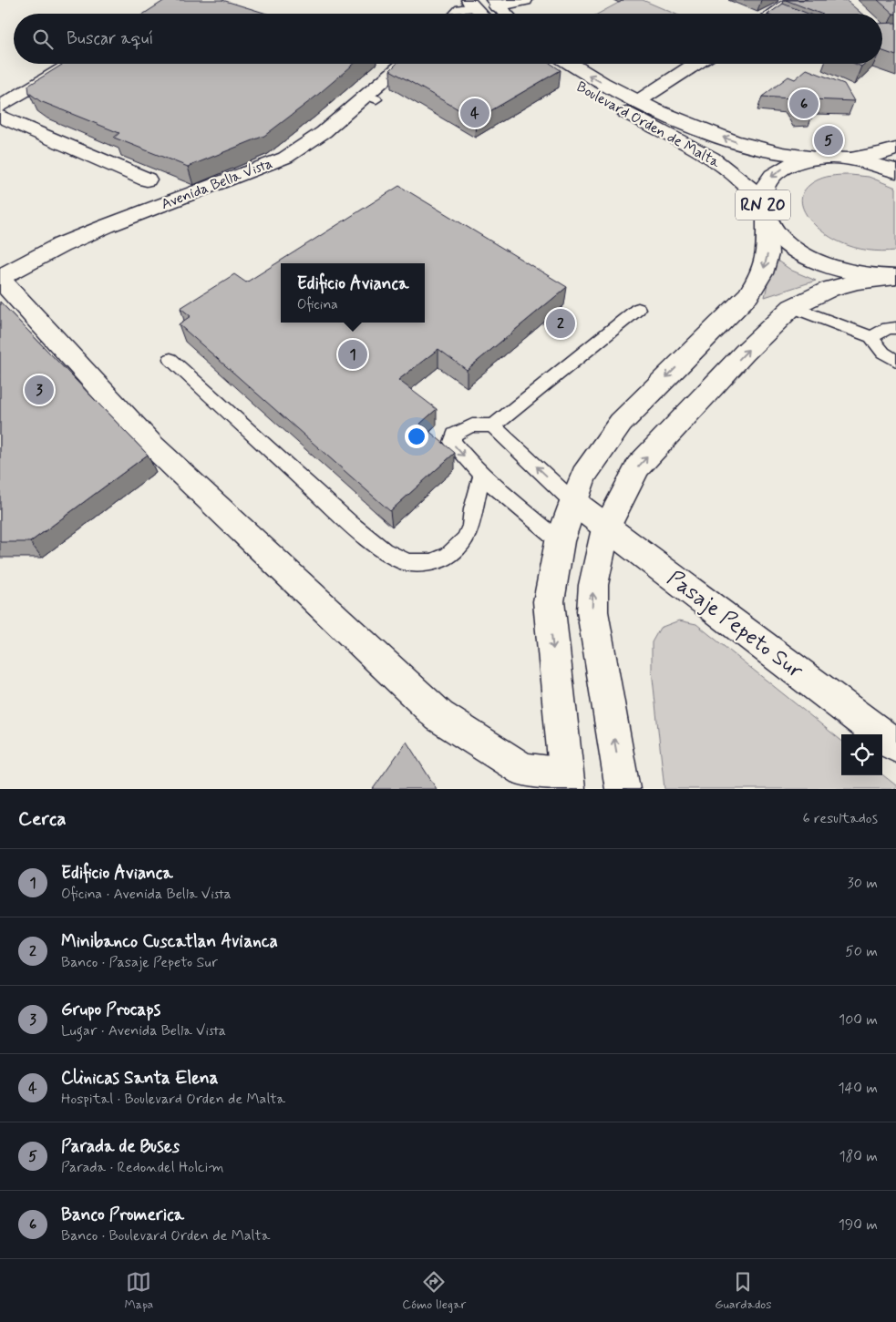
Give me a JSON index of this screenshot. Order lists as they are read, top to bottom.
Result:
{
  "streets": {
    "main road": [
      "Boulevard Orden de Malta",
      "Avenida Bella Vista",
      "RN 20",
      "Pasaje Pepeto Sur"
    ]
  },
  "crossings": [
    ["Boulevard Orden de Malta", "RN 20"]
  ],
  "page": {
    "search": "Buscar aquí",
    "pins": [
      "6",
      "4",
      "5",
      "2",
      "1",
      "3"
    ],
    "popup": ["Edificio Avianca", "Oficina"],
    "heading": ["Cerca", "6 resultados"],
    "list": [
      {
        "mark": "1",
        "name": "Edificio Avianca",
        "note": "Oficina · Avenida Bella Vista",
        "value": "30 m"
      },
      {
        "mark": "2",
        "name": "Minibanco Cuscatlan Avianca",
        "note": "Banco · Pasaje Pepeto Sur",
        "value": "50 m"
      },
      {
        "mark": "3",
        "name": "Grupo Procaps",
        "note": "Lugar · Avenida Bella Vista",
        "value": "100 m"
      },
      {
        "mark": "4",
        "name": "Clinicas Santa Elena",
        "note": "Hospital · Boulevard Orden de Malta",
        "value": "140 m"
      },
      {
        "mark": "5",
        "name": "Parada de Buses",
        "note": "Parada · Redondel Holcim",
        "value": "180 m"
      },
      {
        "mark": "6",
        "name": "Banco Promerica",
        "note": "Banco · Boulevard Orden de Malta",
        "value": "190 m"
      }
    ],
    "nav": ["Mapa", "Cómo llegar", "Guardados"]
  }
}
